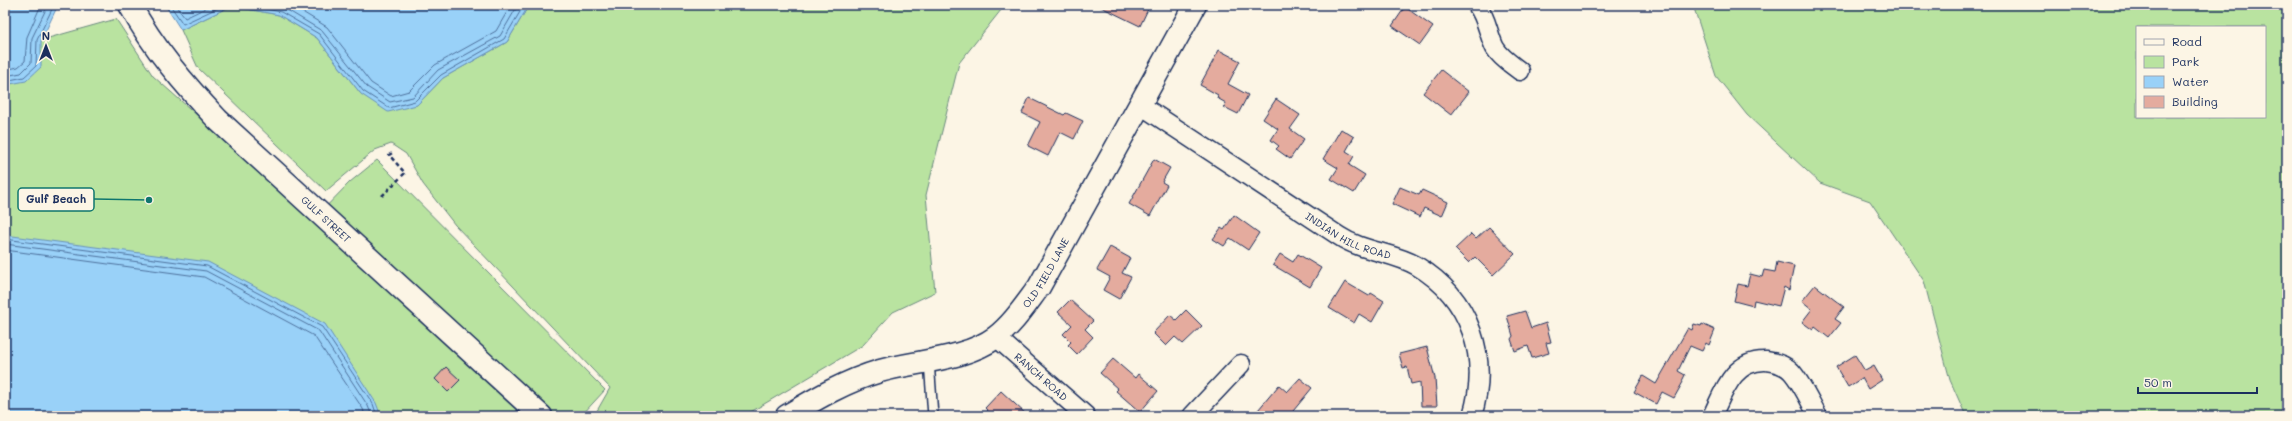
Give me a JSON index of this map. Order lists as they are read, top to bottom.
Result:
{
  "streets": {
    "street": [
      "GULF STREET",
      "INDIAN HILL ROAD",
      "OLD FIELD LANE",
      "RANCH ROAD"
    ]
  },
  "crossings": [
    ["INDIAN HILL ROAD", "OLD FIELD LANE"],
    ["OLD FIELD LANE", "RANCH ROAD"]
  ],
  "places": ["Gulf Beach"],
  "legend": [
    "Road",
    "Park",
    "Water",
    "Building"
  ],
  "scale_bar": "50 m",
  "north": "top"
}
